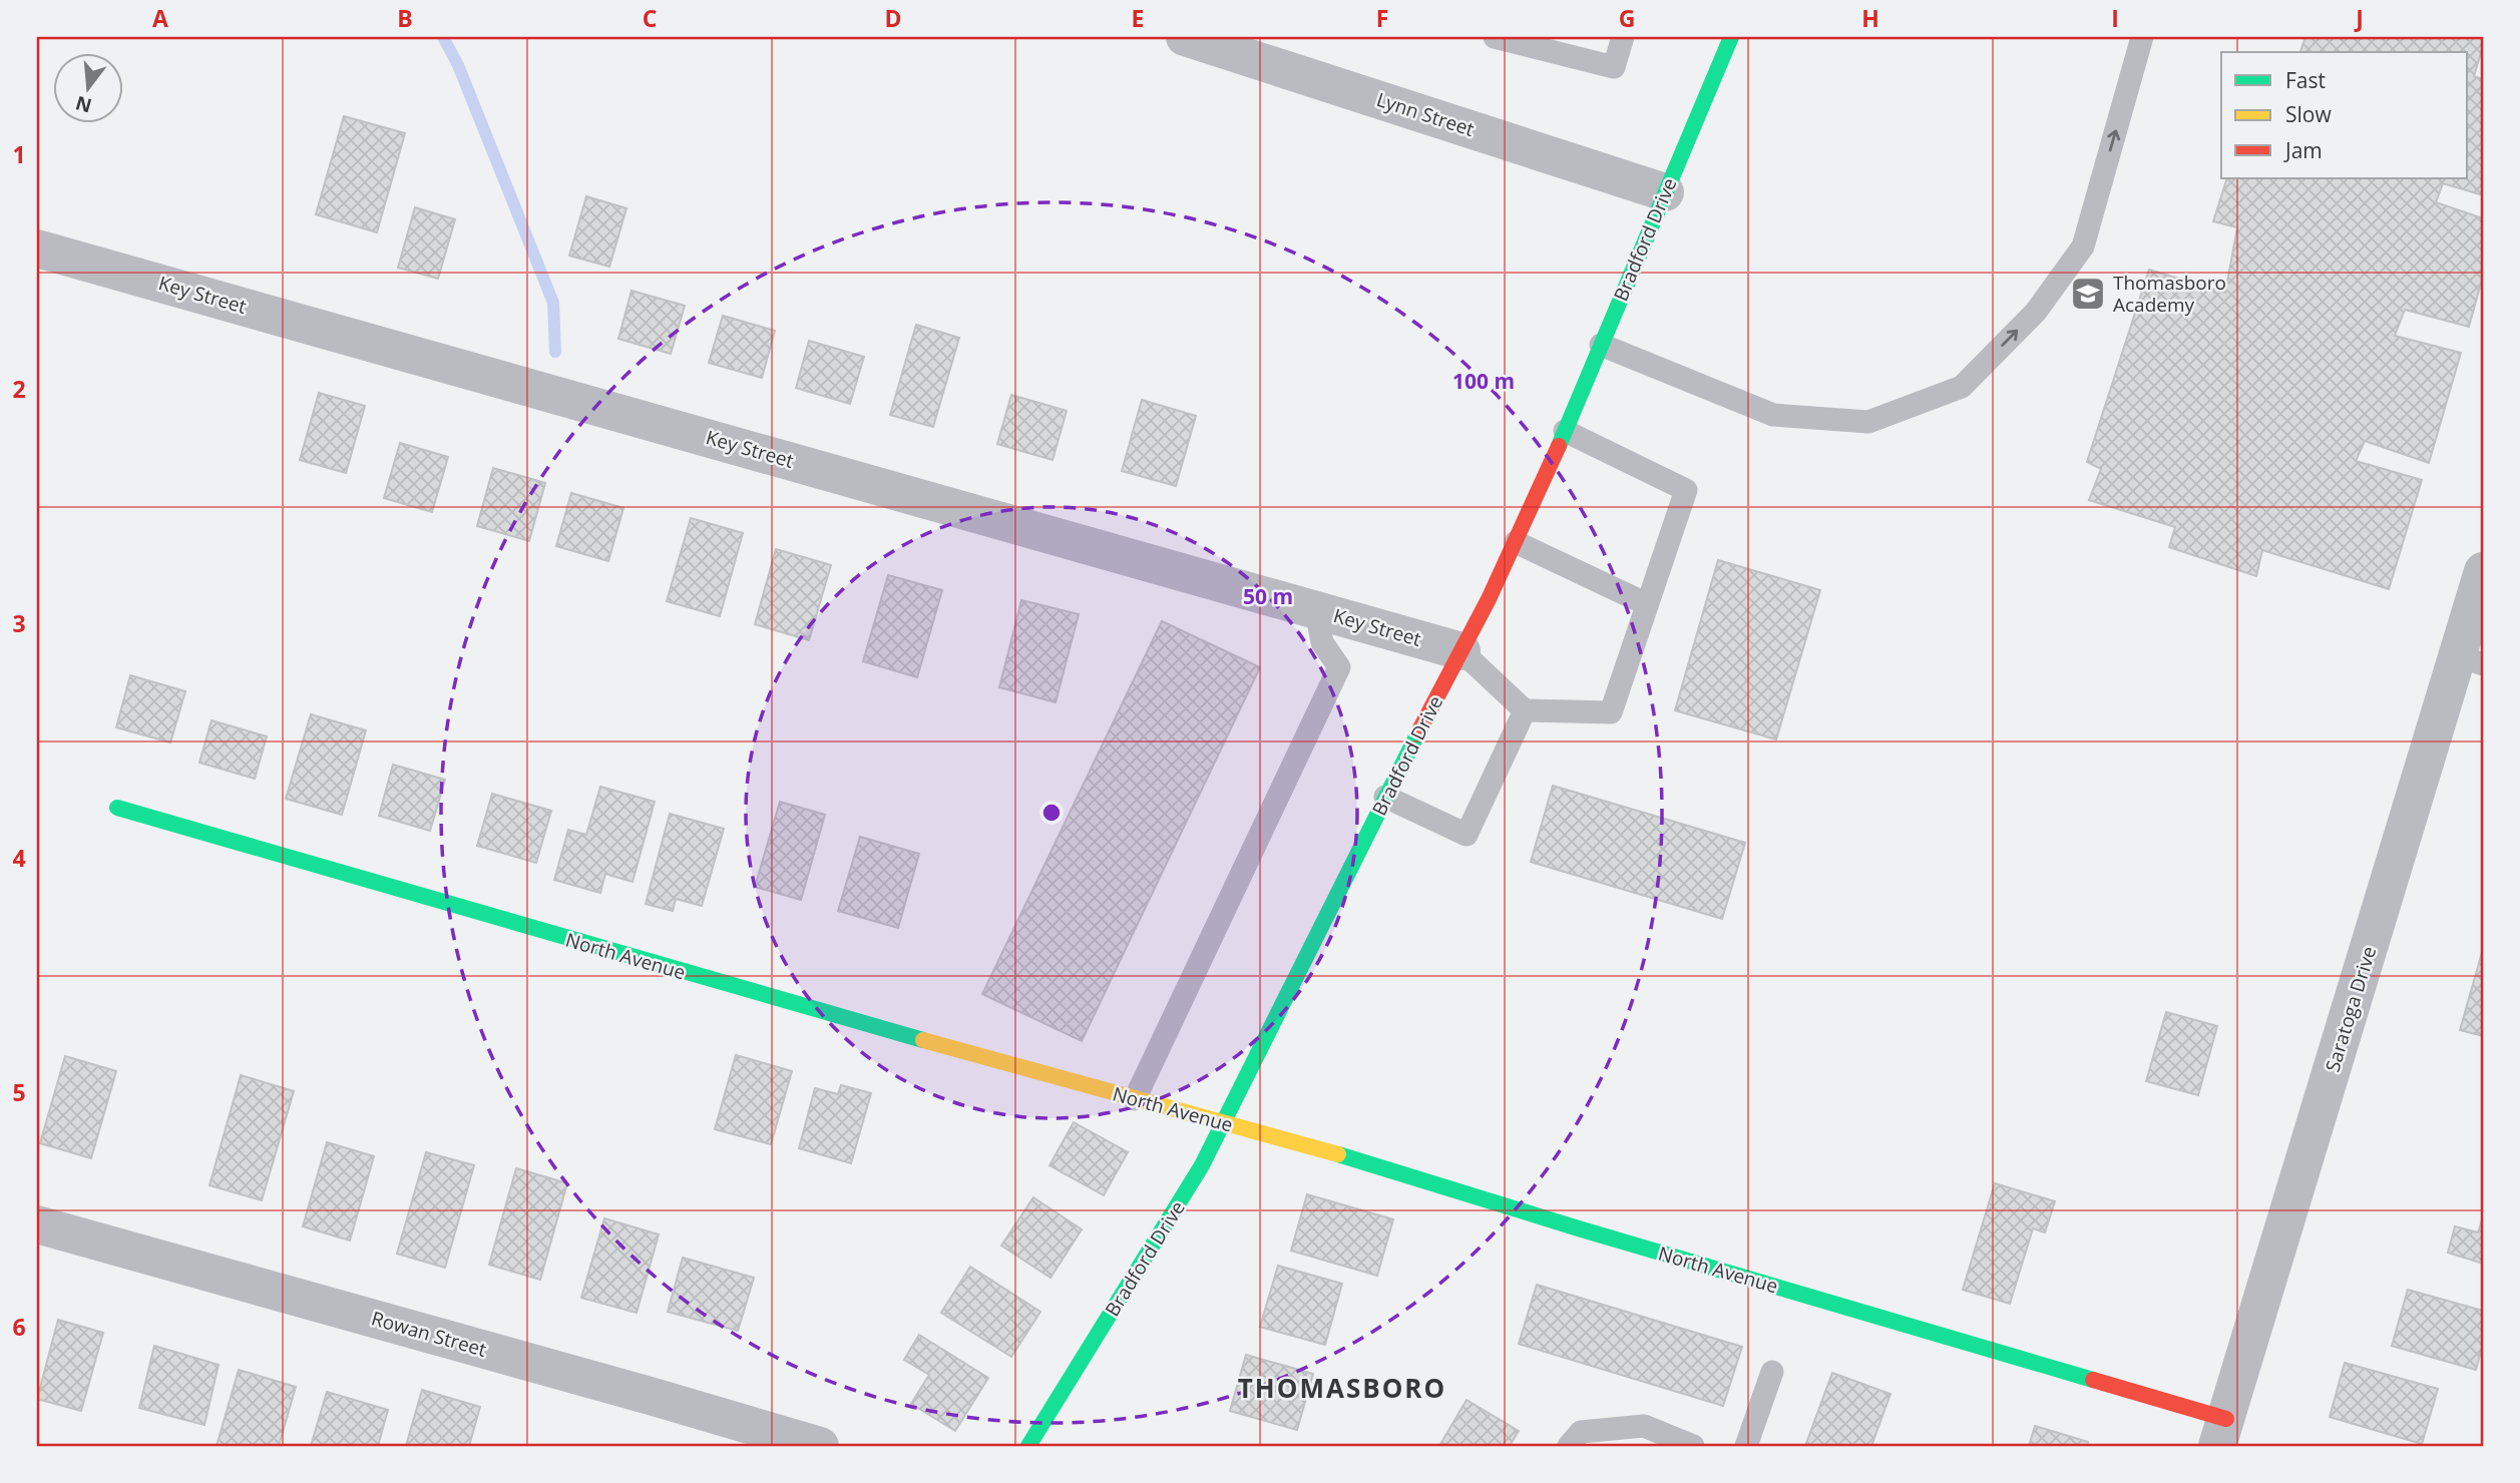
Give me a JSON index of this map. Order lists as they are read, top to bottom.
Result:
{
  "streets": {
    "street": [
      "Lynn Street",
      "Bradford Drive",
      "Key Street",
      "North Avenue",
      "Saratoga Drive",
      "Rowan Street"
    ]
  },
  "crossings": [
    ["Lynn Street", "Bradford Drive"],
    ["Bradford Drive", "Key Street"],
    ["Bradford Drive", "North Avenue"],
    ["North Avenue", "Saratoga Drive"]
  ],
  "districts": ["THOMASBORO"],
  "places": {
    "school or university": ["Thomasboro Academy"]
  },
  "legend": ["Fast", "Slow", "Jam"],
  "north": "bottom",
  "grid": {
    "columns": [
      "A",
      "B",
      "C",
      "D",
      "E",
      "F",
      "G",
      "H",
      "I",
      "J"
    ],
    "rows": [
      "1",
      "2",
      "3",
      "4",
      "5",
      "6"
    ]
  },
  "rings": ["100 m", "50 m"]
}
